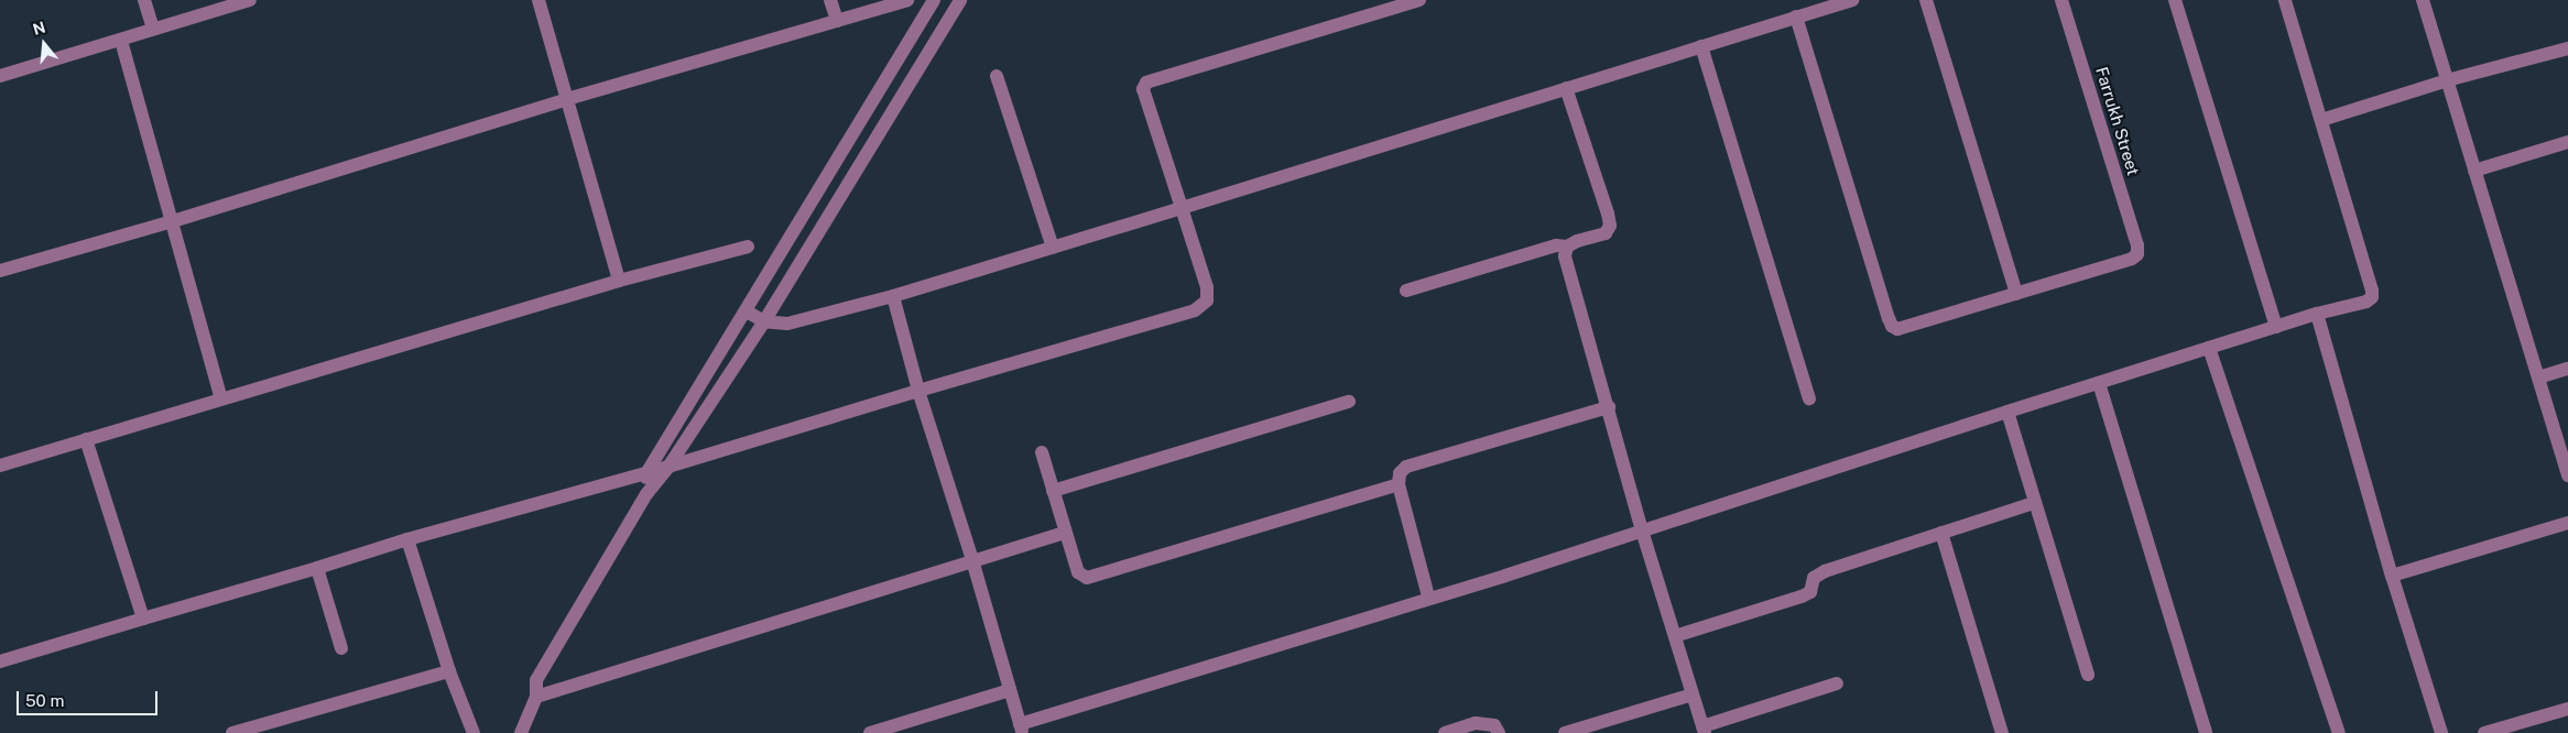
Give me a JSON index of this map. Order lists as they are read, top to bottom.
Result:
{
  "streets": {
    "street": ["Farrukh Street"]
  },
  "scale_bar": "50 m",
  "north": "top"
}
